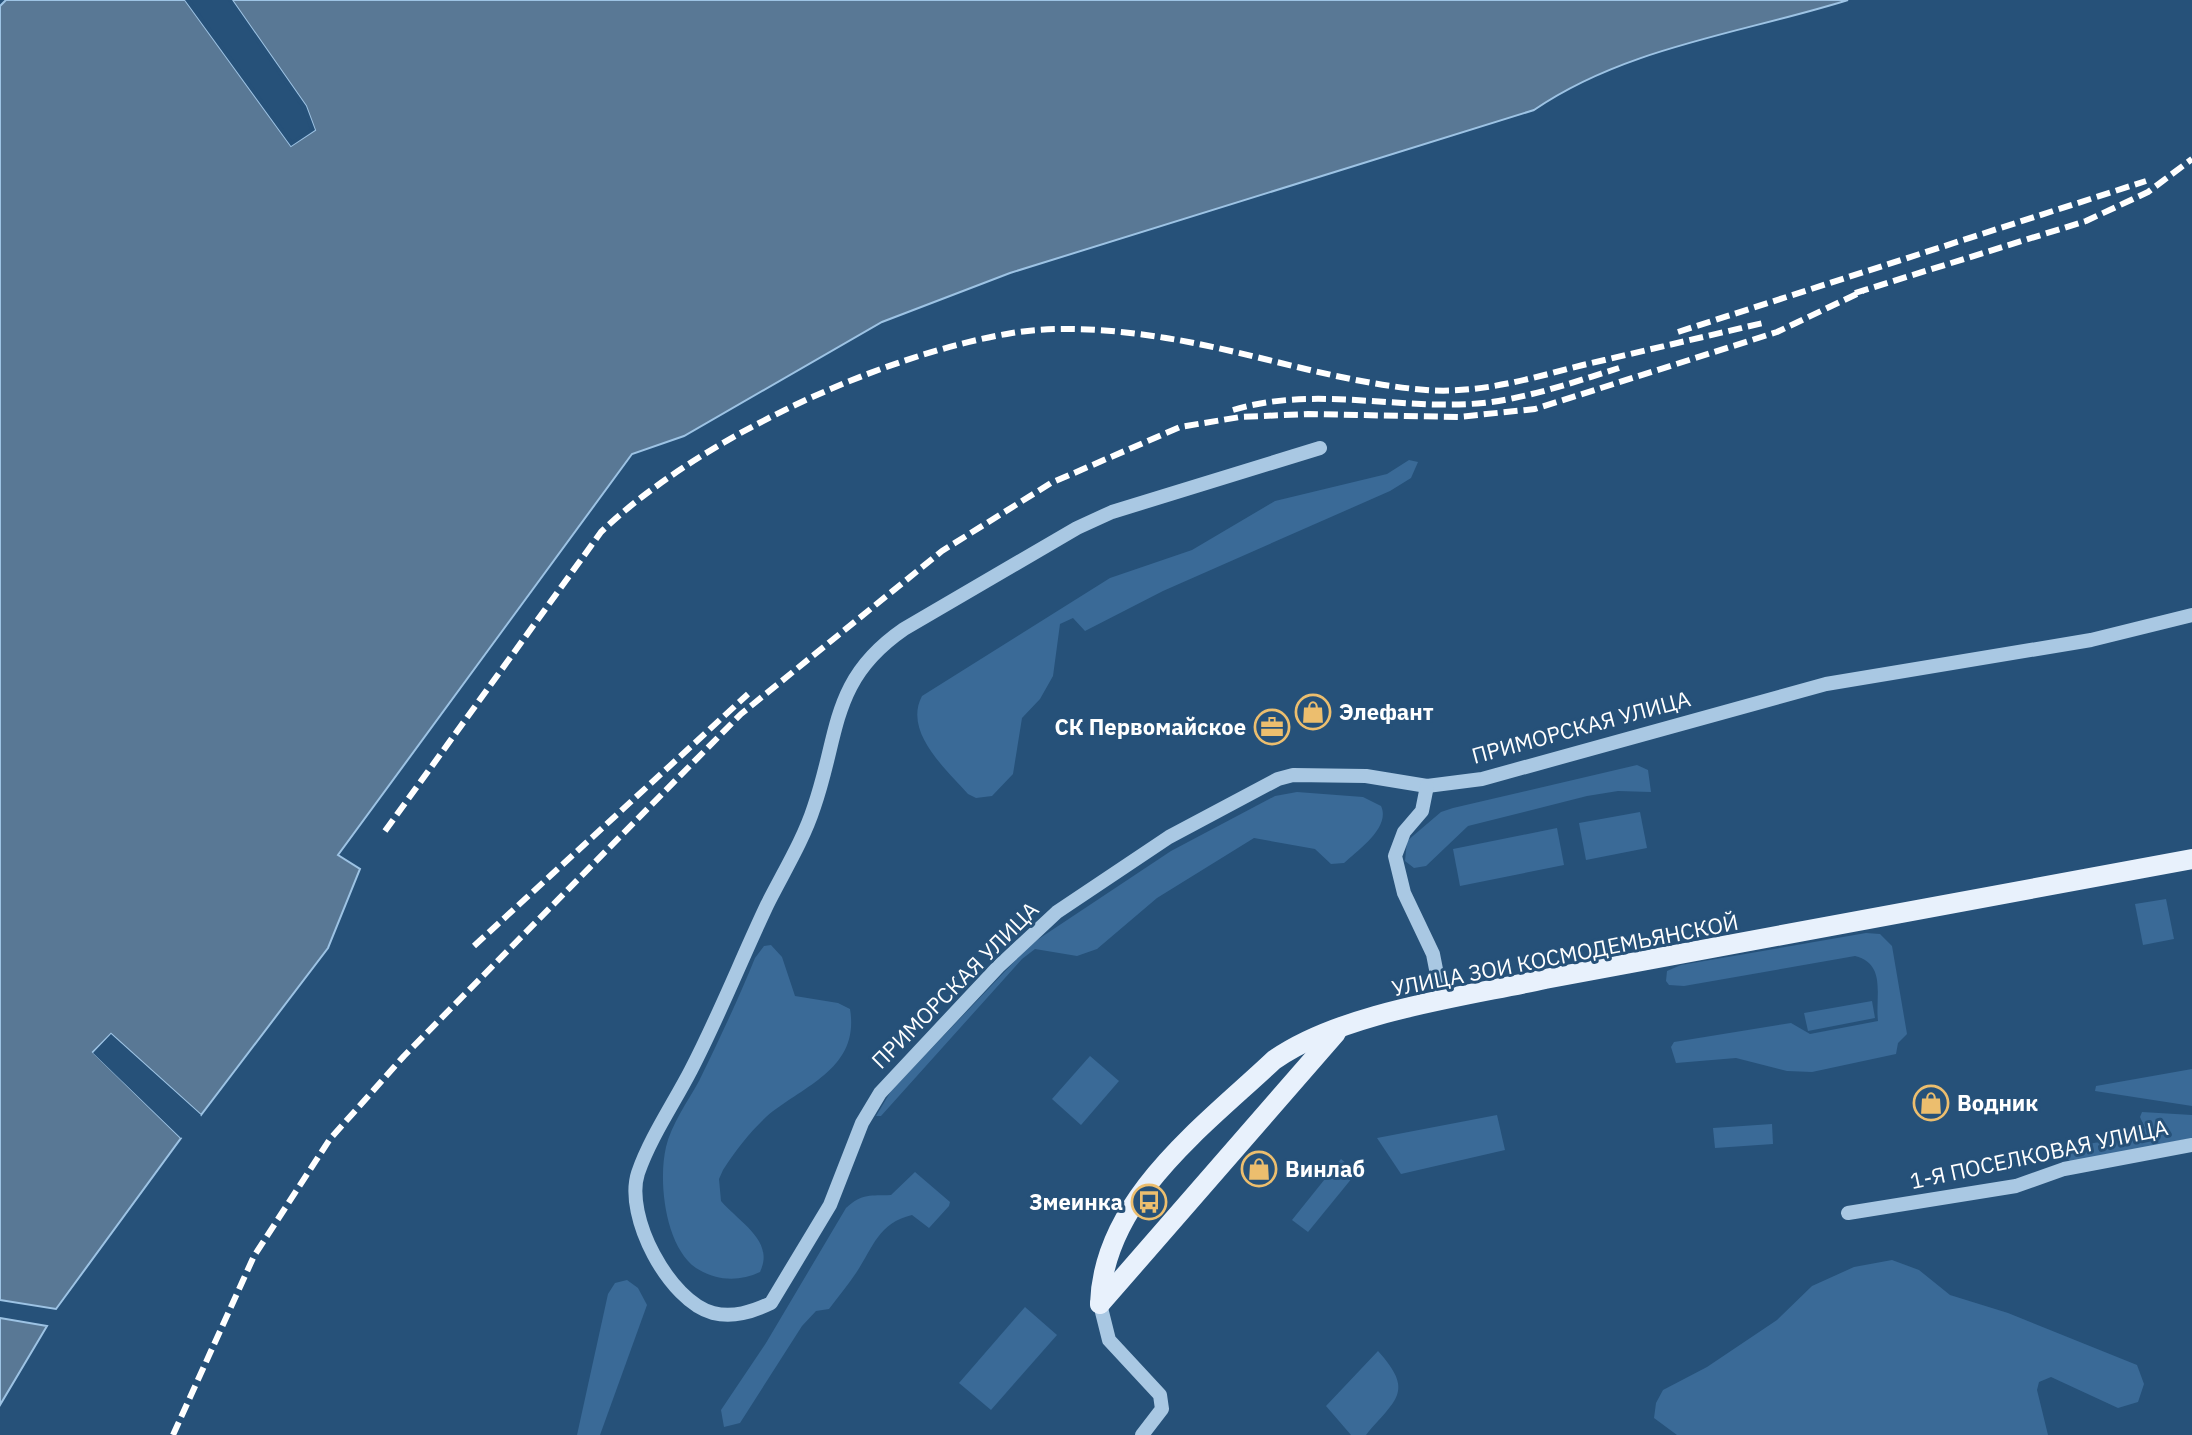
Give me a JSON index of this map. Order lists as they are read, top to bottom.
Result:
{
  "streets": {
    "main road": ["УЛИЦА ЗОИ КОСМОДЕМЬЯНСКОЙ"],
    "street": ["ПРИМОРСКАЯ УЛИЦА", "1-Я ПОСЕЛКОВАЯ УЛИЦА"]
  },
  "places": {
    "shop": ["Элефант", "Водник", "Винлаб"],
    "office": ["СК Первомайское"],
    "bus stop": ["Змеинка"]
  }
}
